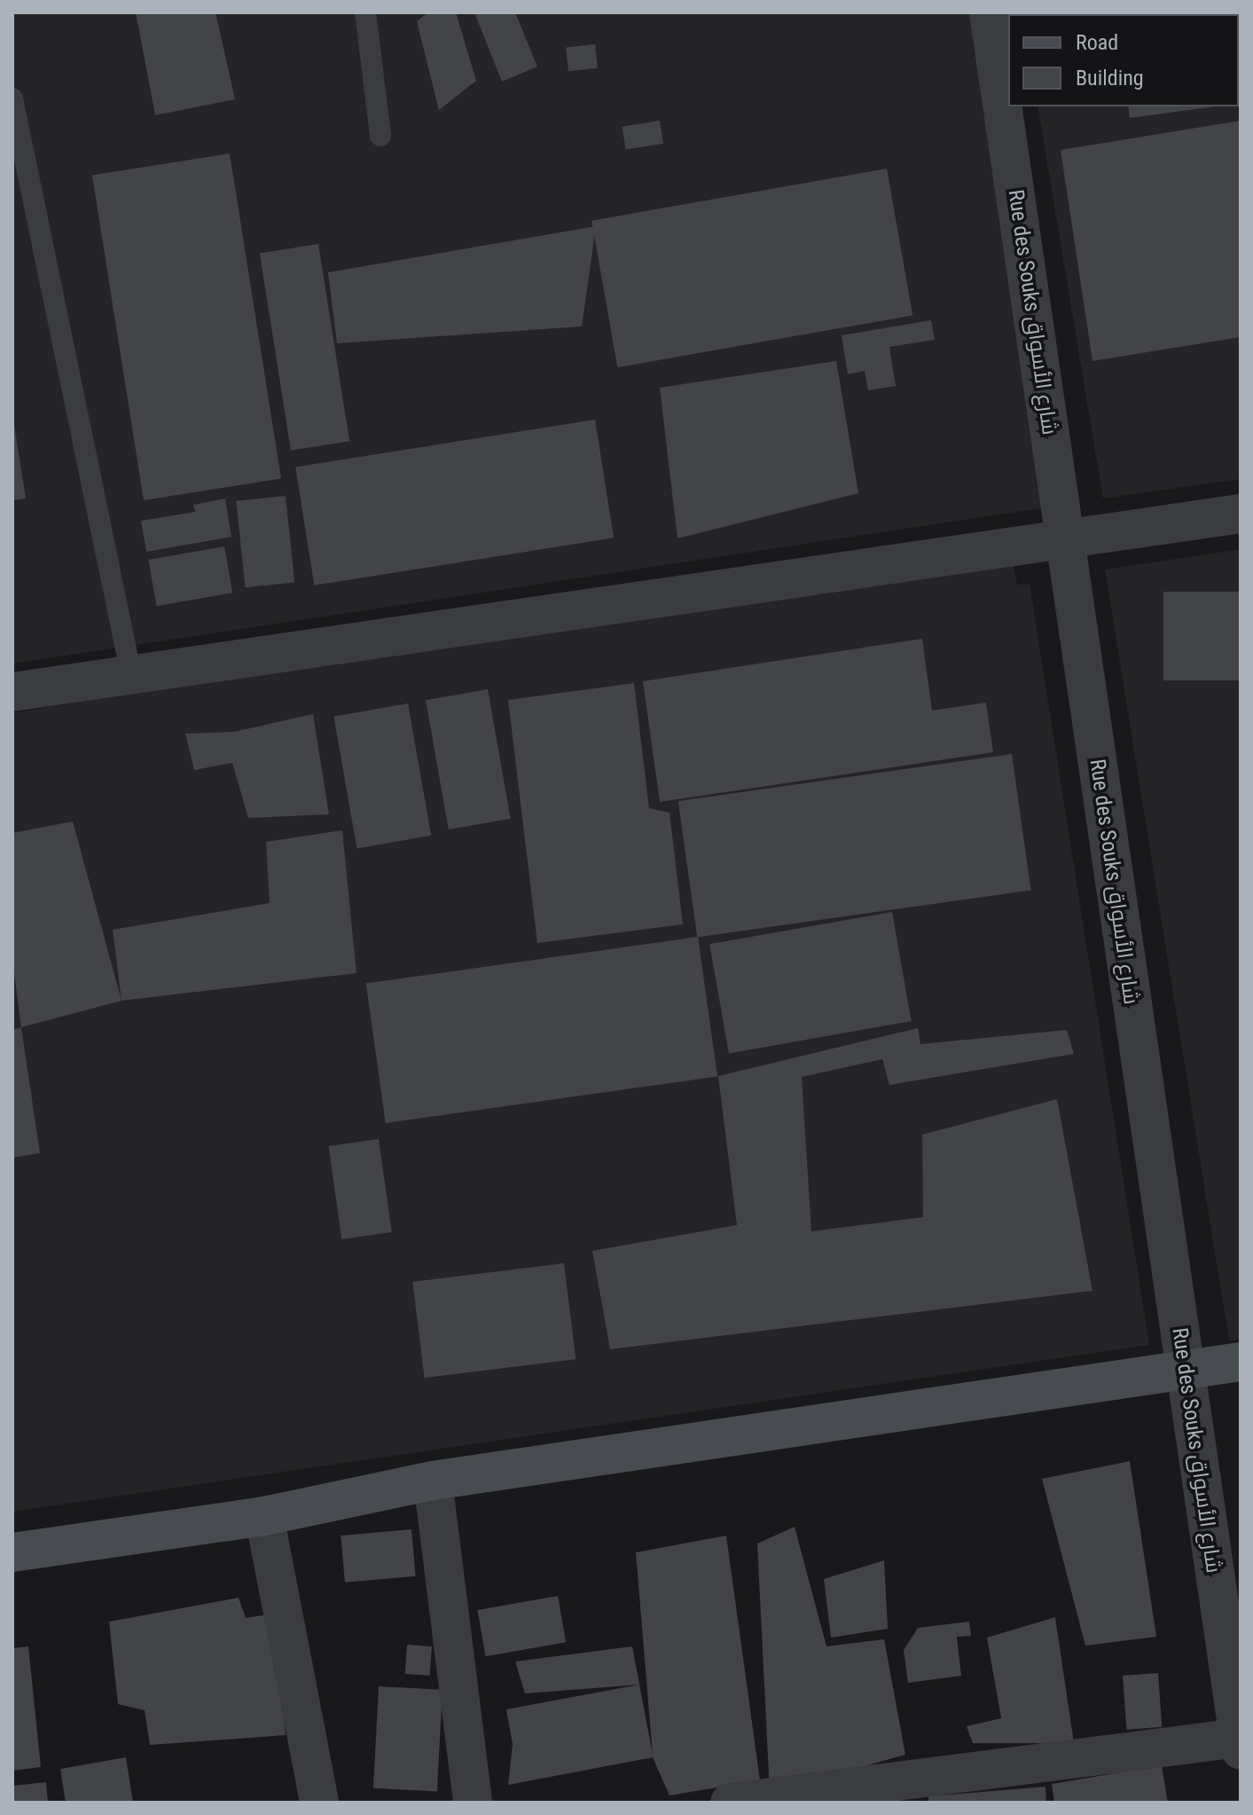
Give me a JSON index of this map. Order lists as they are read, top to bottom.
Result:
{
  "streets": {
    "street": ["Rue des Souks شارع الأسواق"]
  },
  "legend": ["Road", "Building"]
}
